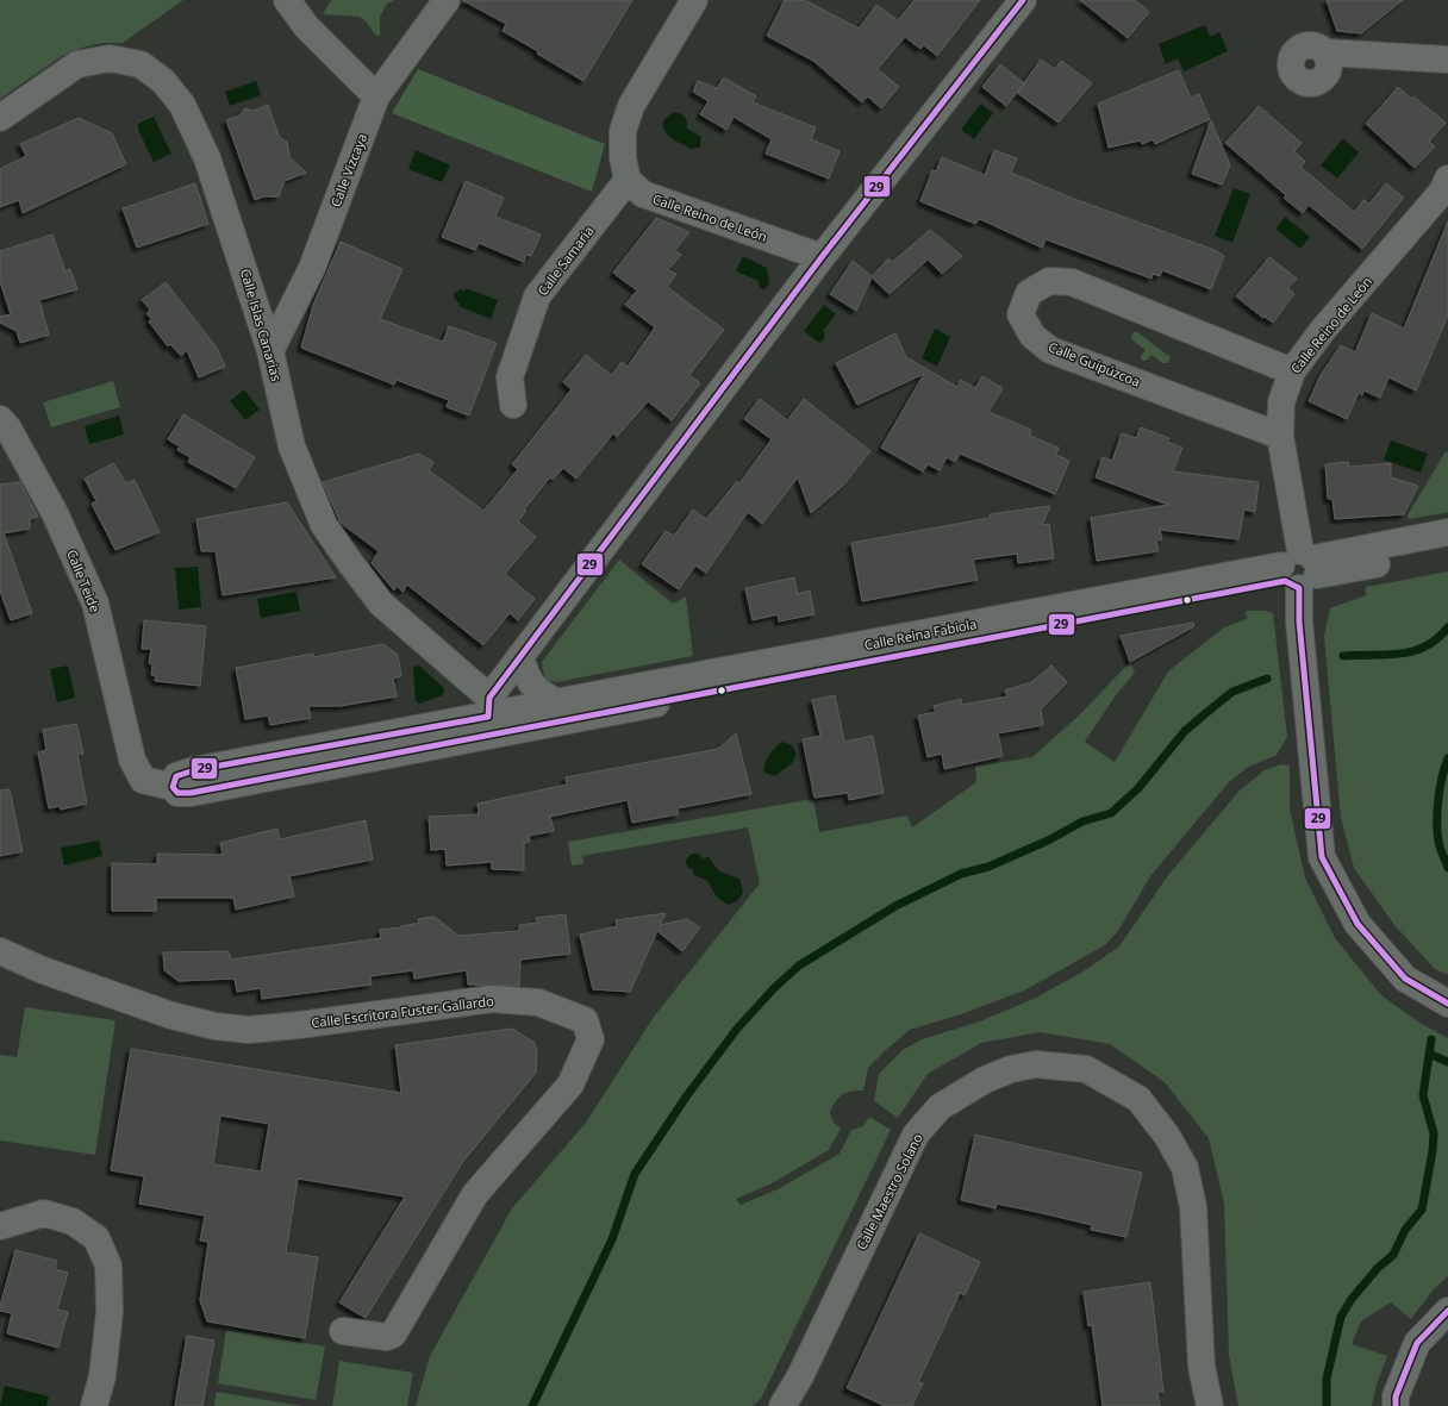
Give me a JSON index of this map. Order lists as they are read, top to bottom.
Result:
{
  "streets": {
    "street": [
      "Calle Vizcaya",
      "Calle Reino de León",
      "Calle Samaria",
      "Calle Islas Canarias",
      "Calle Guipúzcoa",
      "Calle Teide",
      "Calle Reina Fabiola",
      "Calle Escritora Fuster Gallardo",
      "Calle Maestro Solano"
    ]
  },
  "crossings": [
    ["Calle Vizcaya", "Calle Islas Canarias"],
    ["Calle Reino de León", "Calle Samaria"],
    ["Calle Reino de León", "Calle Guipúzcoa"],
    ["Calle Reino de León", "Calle Reina Fabiola"],
    ["Calle Islas Canarias", "Calle Reina Fabiola"],
    ["Calle Teide", "Calle Reina Fabiola"]
  ],
  "lines": ["transit line 29"]
}
